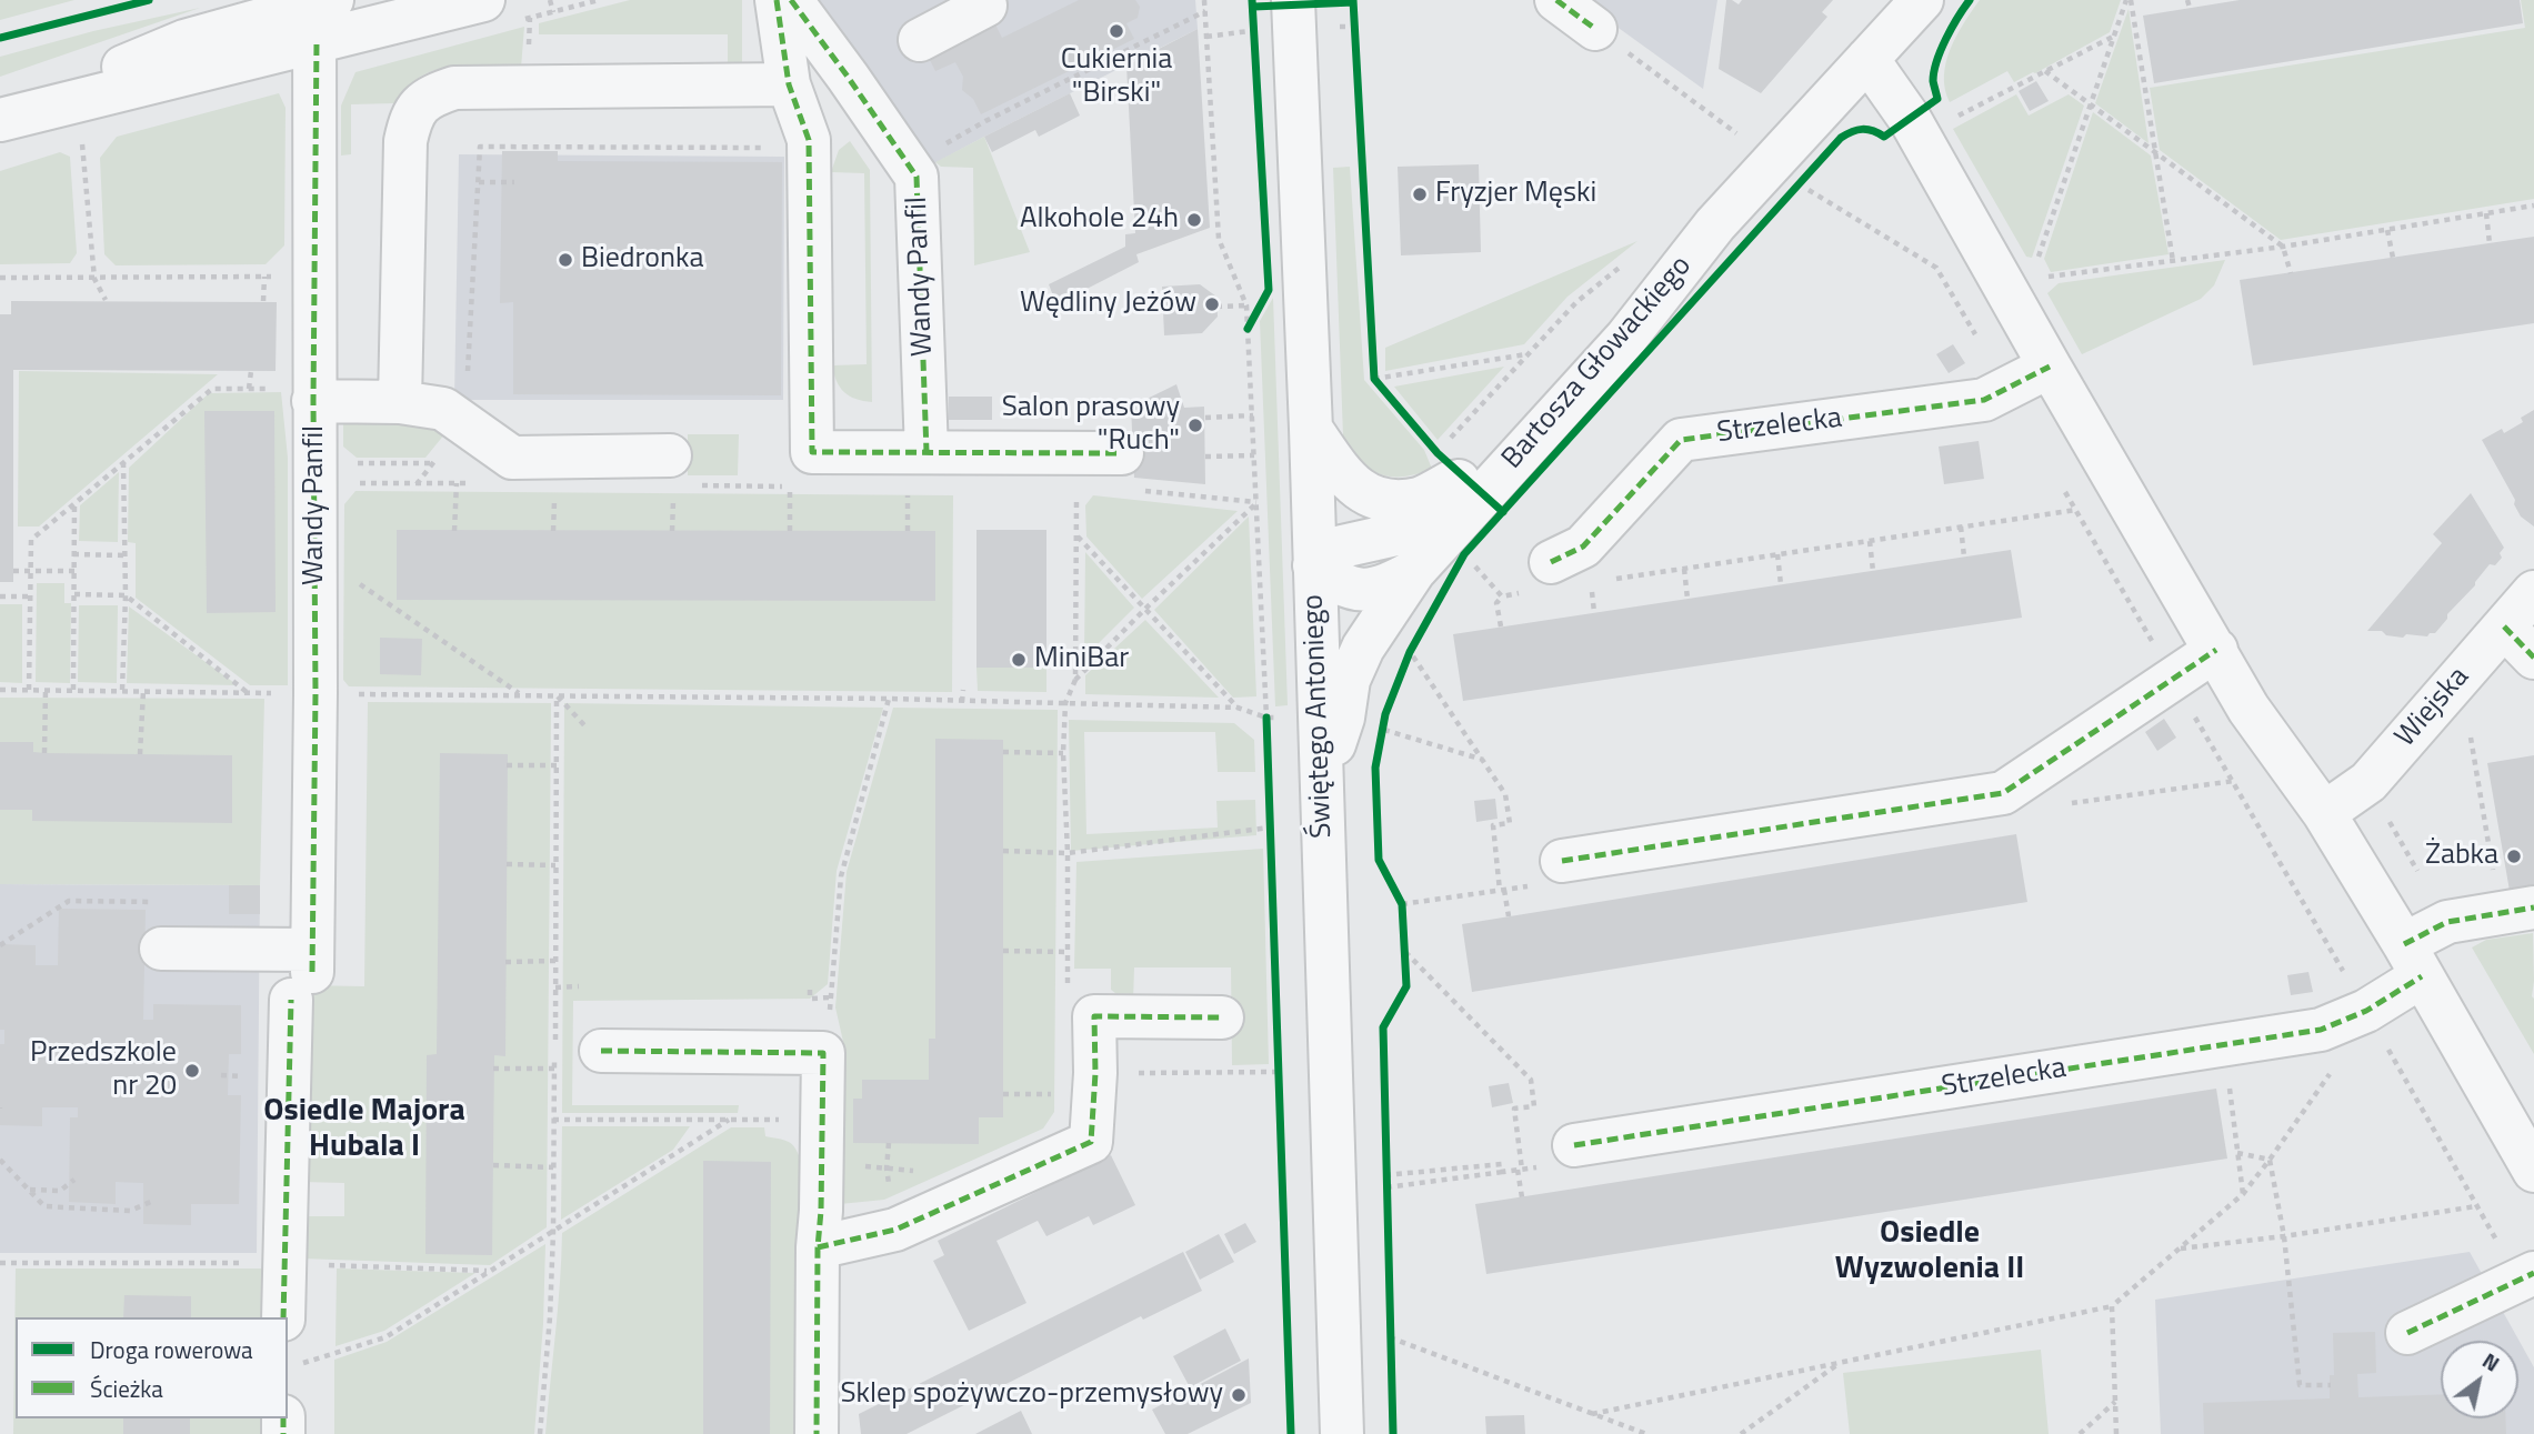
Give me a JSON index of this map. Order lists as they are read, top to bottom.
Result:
{
  "streets": {
    "street": [
      "Wandy Panfil",
      "Bartosza Głowackiego",
      "Strzelecka",
      "Wiejska",
      "Świętego Antoniego"
    ]
  },
  "crossings": [
    ["Bartosza Głowackiego", "Świętego Antoniego"]
  ],
  "districts": ["Osiedle Majora Hubala I", "Osiedle Wyzwolenia II"],
  "places": [
    "Cukiernia \"Birski\"",
    "Fryzjer Męski",
    "Alkohole 24h",
    "Biedronka",
    "Wędliny Jeżów",
    "Salon prasowy \"Ruch\"",
    "MiniBar",
    "Żabka",
    "Przedszkole nr 20",
    "Sklep spożywczo-przemysłowy"
  ],
  "legend": ["Droga rowerowa", "Ścieżka"],
  "north": "top right"
}
